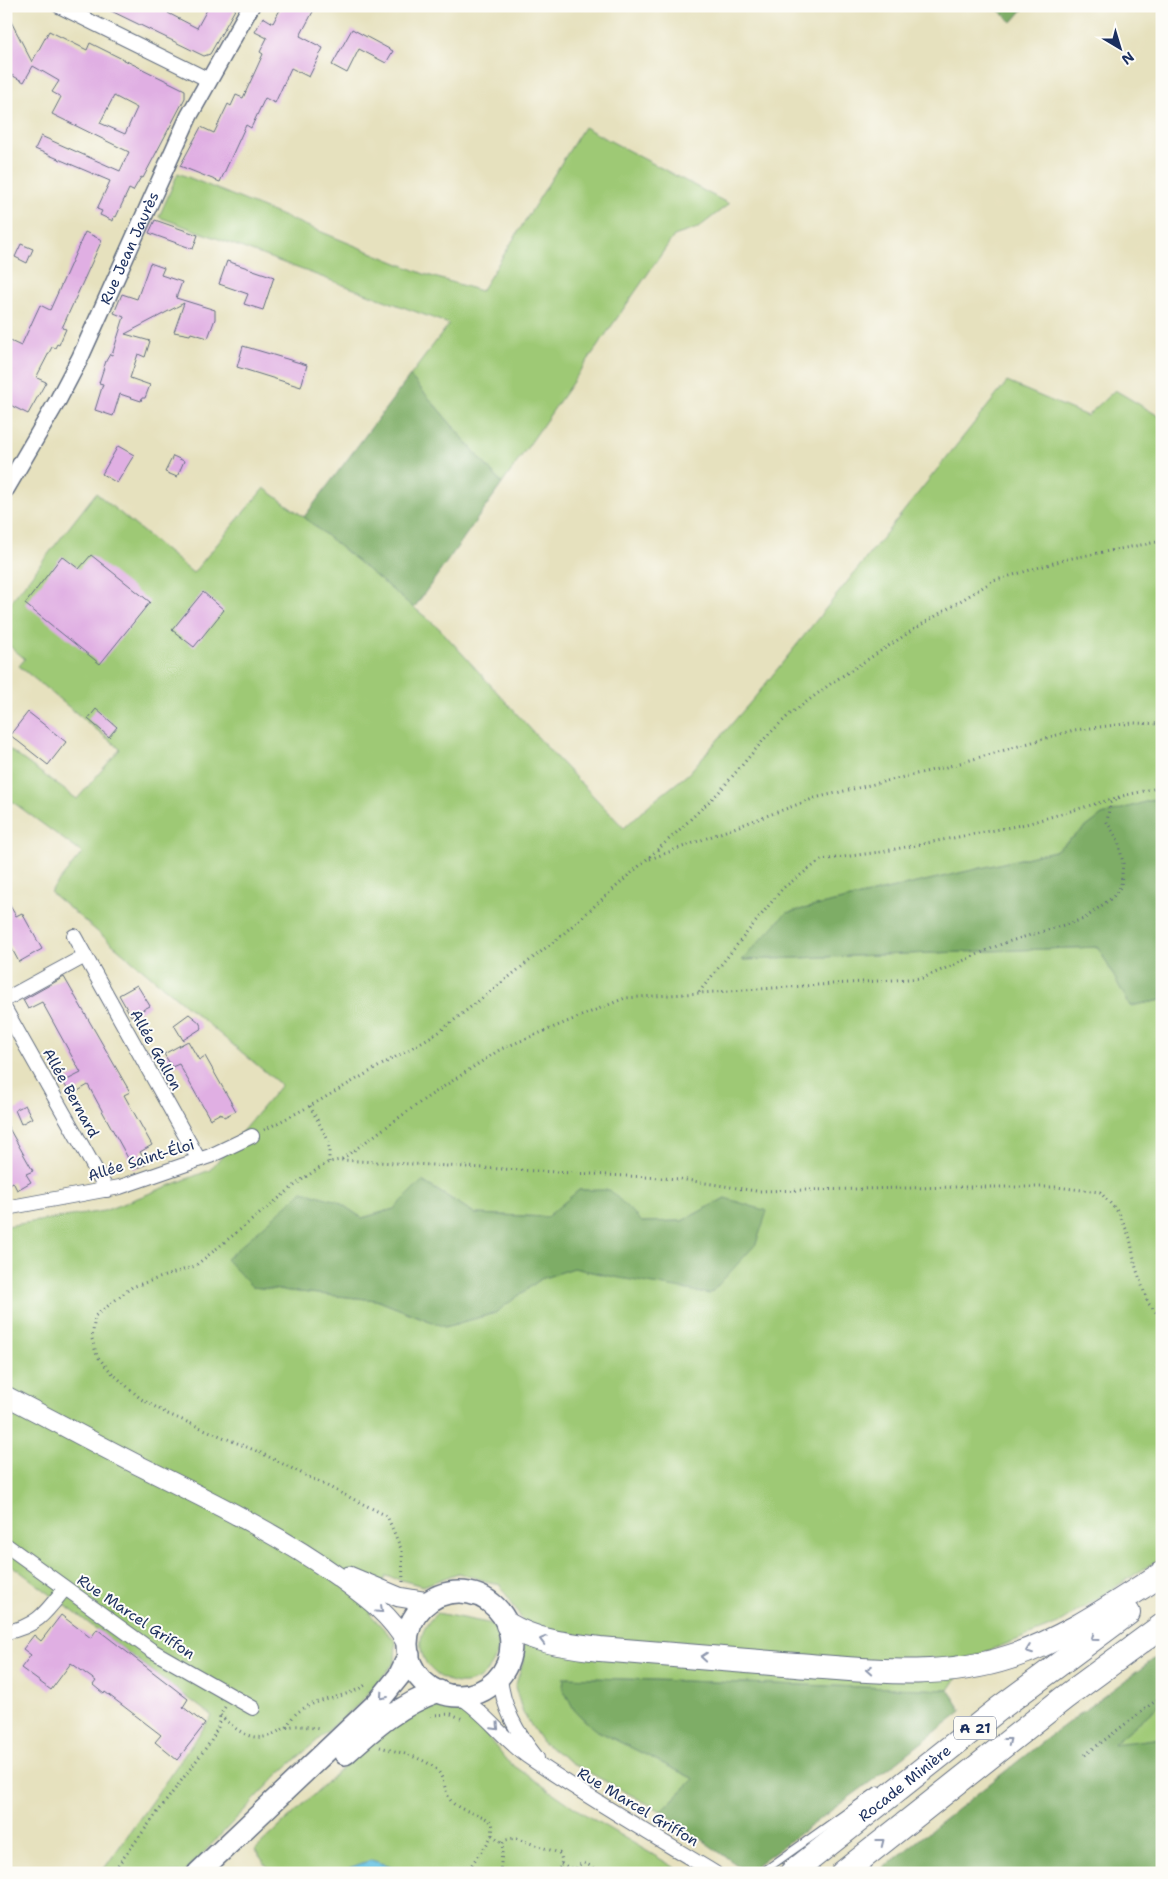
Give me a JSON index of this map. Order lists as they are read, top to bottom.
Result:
{
  "streets": {
    "highway": ["A 21", "Rocade Minière"],
    "street": [
      "Rue Jean Jaurès",
      "Allée Gallon",
      "Allée Bernard",
      "Allée Saint-Éloi",
      "Rue Marcel Griffon"
    ]
  },
  "crossings": [
    ["Allée Gallon", "Allée Saint-Éloi"],
    ["Allée Bernard", "Allée Saint-Éloi"]
  ],
  "north": "bottom right"
}
